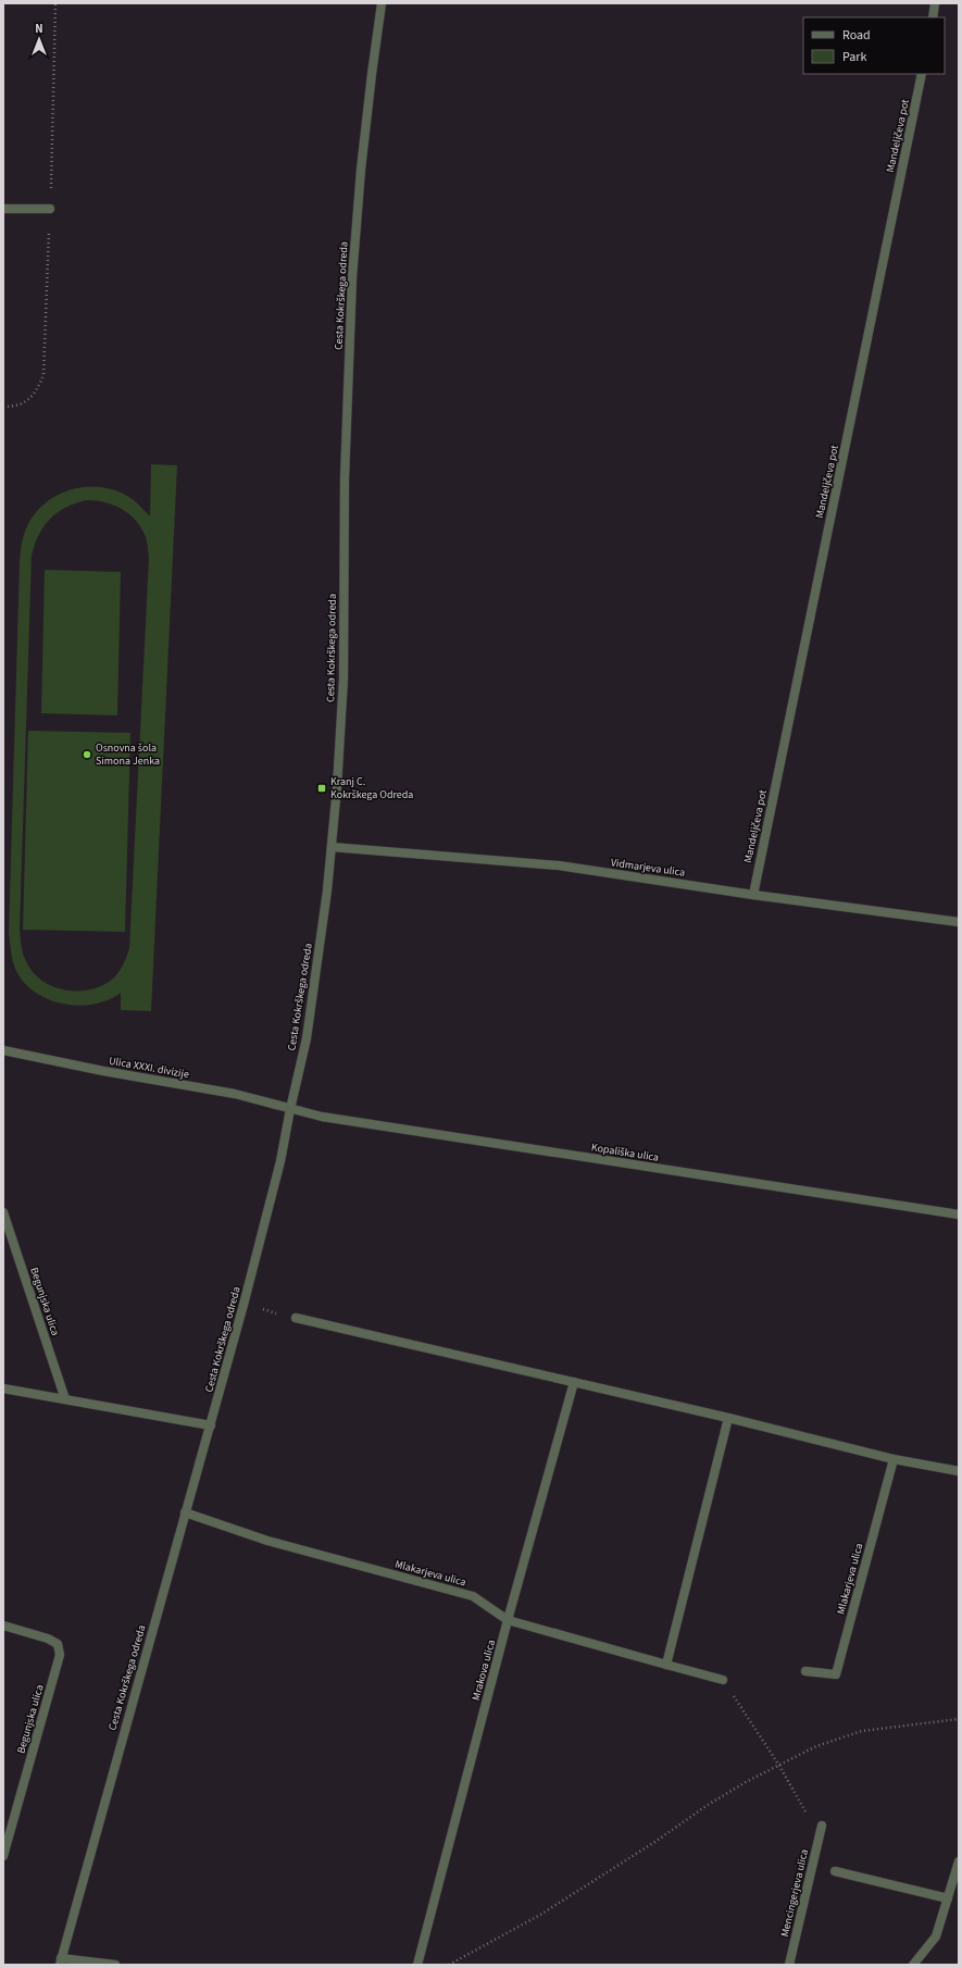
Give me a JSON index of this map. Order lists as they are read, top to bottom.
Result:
{
  "streets": {
    "street": [
      "Mandeljčeva pot",
      "Cesta Kokrškega odreda",
      "Vidmarjeva ulica",
      "Ulica XXXI. divizije",
      "Kopališka ulica",
      "Begunjska ulica",
      "Mlakarjeva ulica",
      "Mrakova ulica",
      "Mencingerjeva ulica"
    ]
  },
  "crossings": [
    ["Mandeljčeva pot", "Vidmarjeva ulica"],
    ["Cesta Kokrškega odreda", "Vidmarjeva ulica"],
    ["Cesta Kokrškega odreda", "Ulica XXXI. divizije"],
    ["Cesta Kokrškega odreda", "Kopališka ulica"],
    ["Cesta Kokrškega odreda", "Mlakarjeva ulica"],
    ["Ulica XXXI. divizije", "Kopališka ulica"],
    ["Mlakarjeva ulica", "Mrakova ulica"]
  ],
  "places": {
    "other": ["Osnovna šola Simona Jenka"],
    "transit": ["Kranj C. Kokrškega Odreda"]
  },
  "legend": ["Road", "Park"],
  "north": "top"
}
